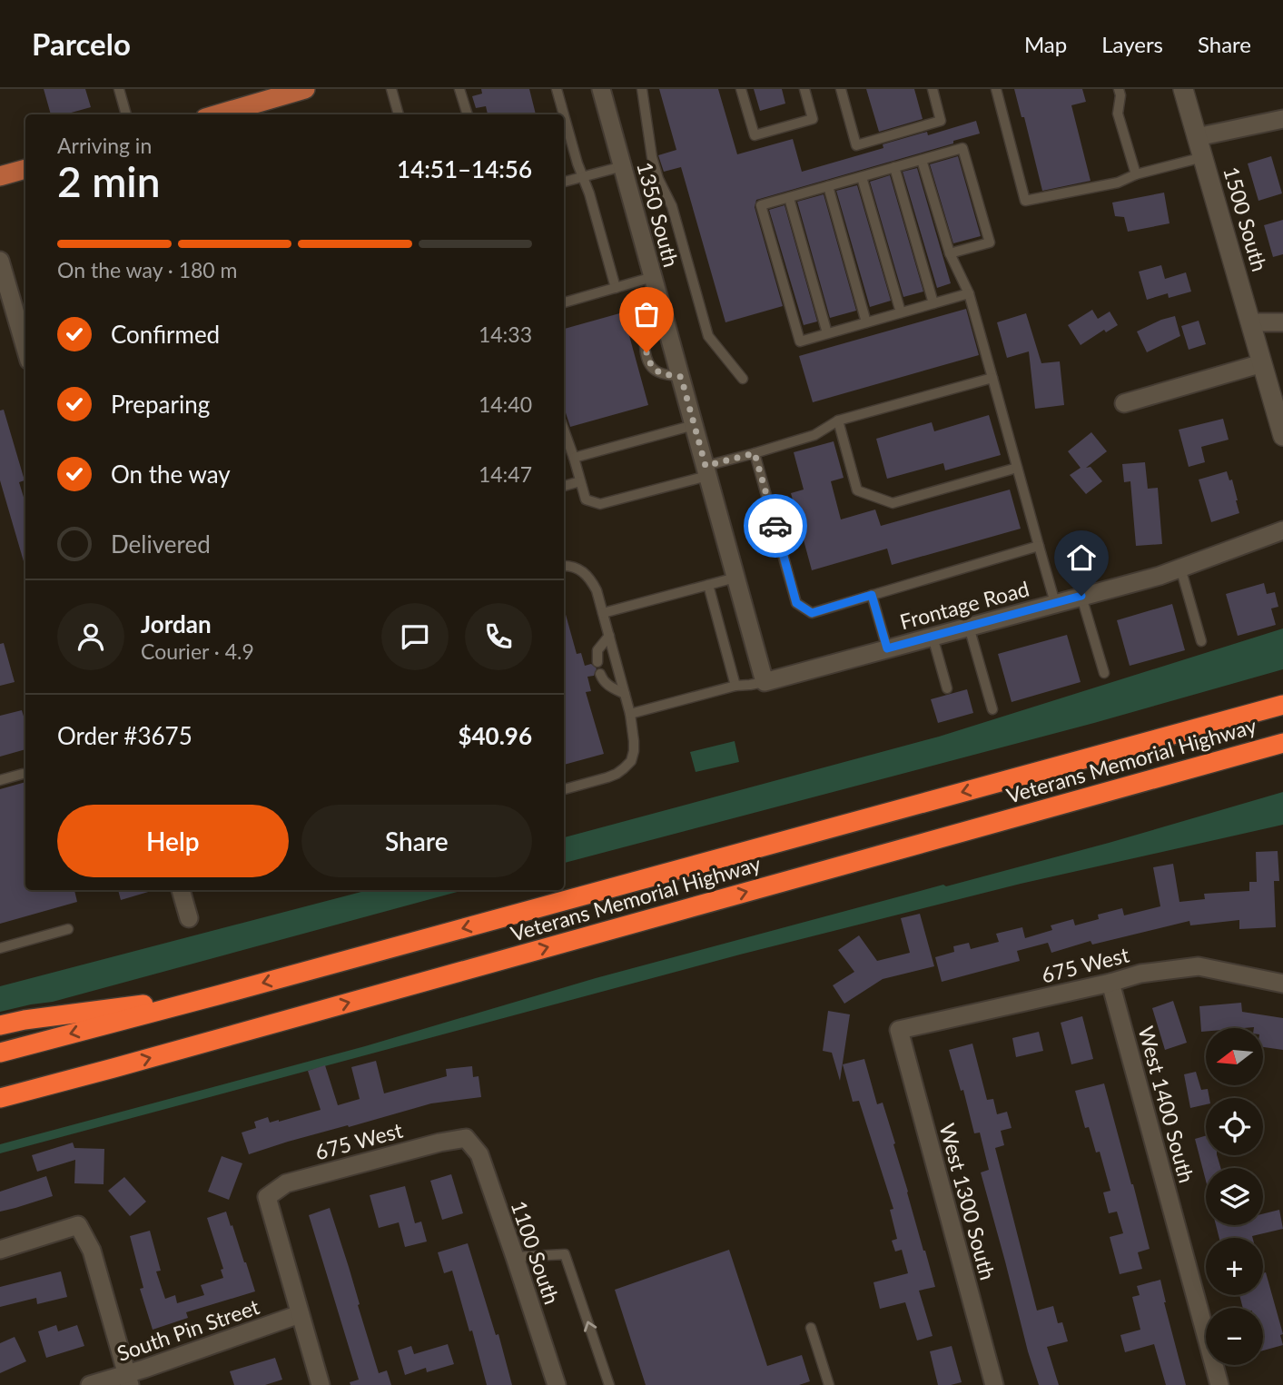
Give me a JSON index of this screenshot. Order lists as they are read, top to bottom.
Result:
{
  "streets": {
    "highway": ["Veterans Memorial Highway"],
    "street": [
      "1350 South",
      "1500 South",
      "Frontage Road",
      "675 West",
      "West 1400 South",
      "West 1300 South",
      "1100 South",
      "South Pin Street"
    ]
  },
  "crossings": [
    ["1350 South", "Frontage Road"],
    ["675 West", "West 1400 South"],
    ["675 West", "West 1300 South"],
    ["675 West", "1100 South"],
    ["675 West", "South Pin Street"]
  ],
  "north": "left",
  "page": {
    "header": "Parcelo",
    "nav": ["Map", "Layers", "Share"],
    "heading": ["2 min", "Arriving in", "14:51–14:56"],
    "panel": [
      "Jordan",
      "Courier · 4.9",
      "Order #3675",
      "$40.96"
    ],
    "bar": "On the way · 180 m",
    "list": [
      ["Confirmed", "14:33"],
      ["Preparing", "14:40"],
      ["On the way", "14:47"],
      "Delivered"
    ],
    "buttons": ["Help", "Share"],
    "map_buttons": ["+", "−"]
  }
}
